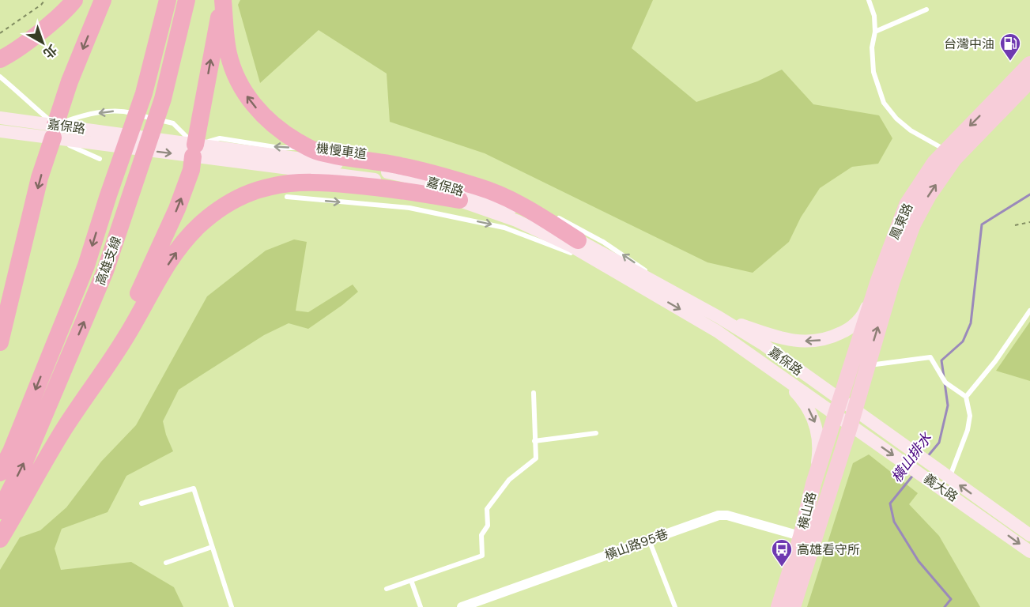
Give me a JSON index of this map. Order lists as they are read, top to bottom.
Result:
{
  "streets": {
    "highway": ["高雄支線"],
    "main road": ["鳳東路", "橫山路"],
    "street": ["嘉保路", "義大路", "橫山路95巷"],
    "lane": ["機慢車道"]
  },
  "crossings": [
    ["嘉保路", "機慢車道"],
    ["嘉保路", "鳳東路"],
    ["嘉保路", "橫山路"],
    ["鳳東路", "義大路"],
    ["鳳東路", "橫山路"],
    ["義大路", "橫山路"],
    ["橫山路", "橫山路95巷"]
  ],
  "one_way": ["機慢車道"],
  "water": ["橫山排水"],
  "places": {
    "fuel station": ["台灣中油"],
    "bus stop": ["高雄看守所"]
  },
  "north": "bottom right"
}
